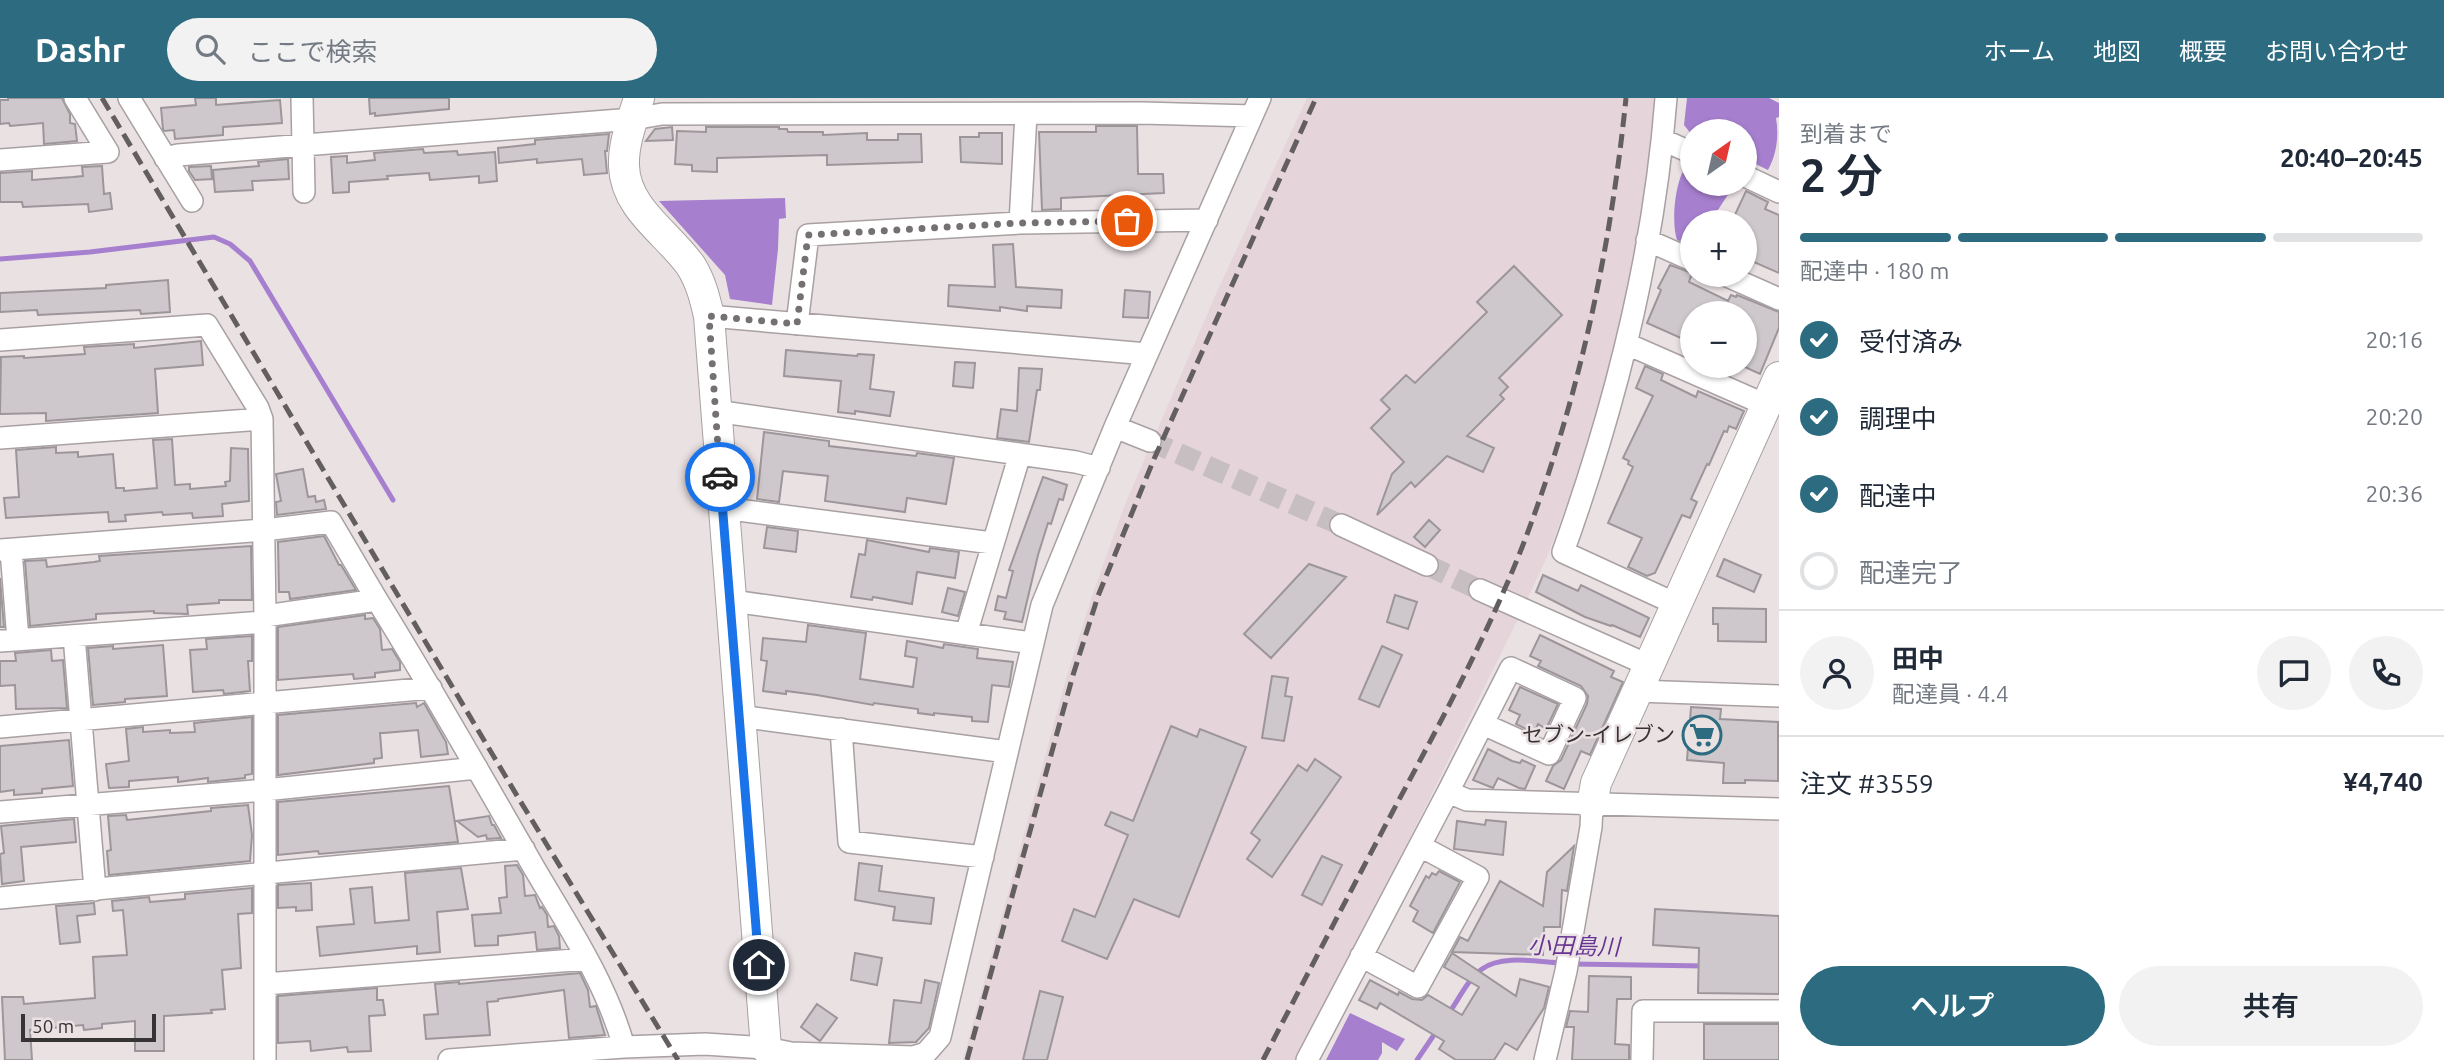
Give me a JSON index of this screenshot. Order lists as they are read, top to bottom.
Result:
{
  "water": ["小田島川"],
  "places": {
    "supermarket": ["セブン-イレブン"]
  },
  "scale_bar": "50 m",
  "north": "top right",
  "page": {
    "header": "Dashr",
    "search": "ここで検索",
    "nav": [
      "ホーム",
      "地図",
      "概要",
      "お問い合わせ"
    ],
    "heading": ["2 分", "到着まで", "20:40–20:45"],
    "panel": [
      "田中",
      "配達員 · 4.4",
      "注文 #3559",
      "¥4,740"
    ],
    "map_buttons": ["+", "−"],
    "bar": "配達中 · 180 m",
    "list": [
      ["受付済み", "20:16"],
      ["調理中", "20:20"],
      ["配達中", "20:36"],
      "配達完了"
    ],
    "buttons": ["ヘルプ", "共有"],
    "scale": "50 m"
  }
}
